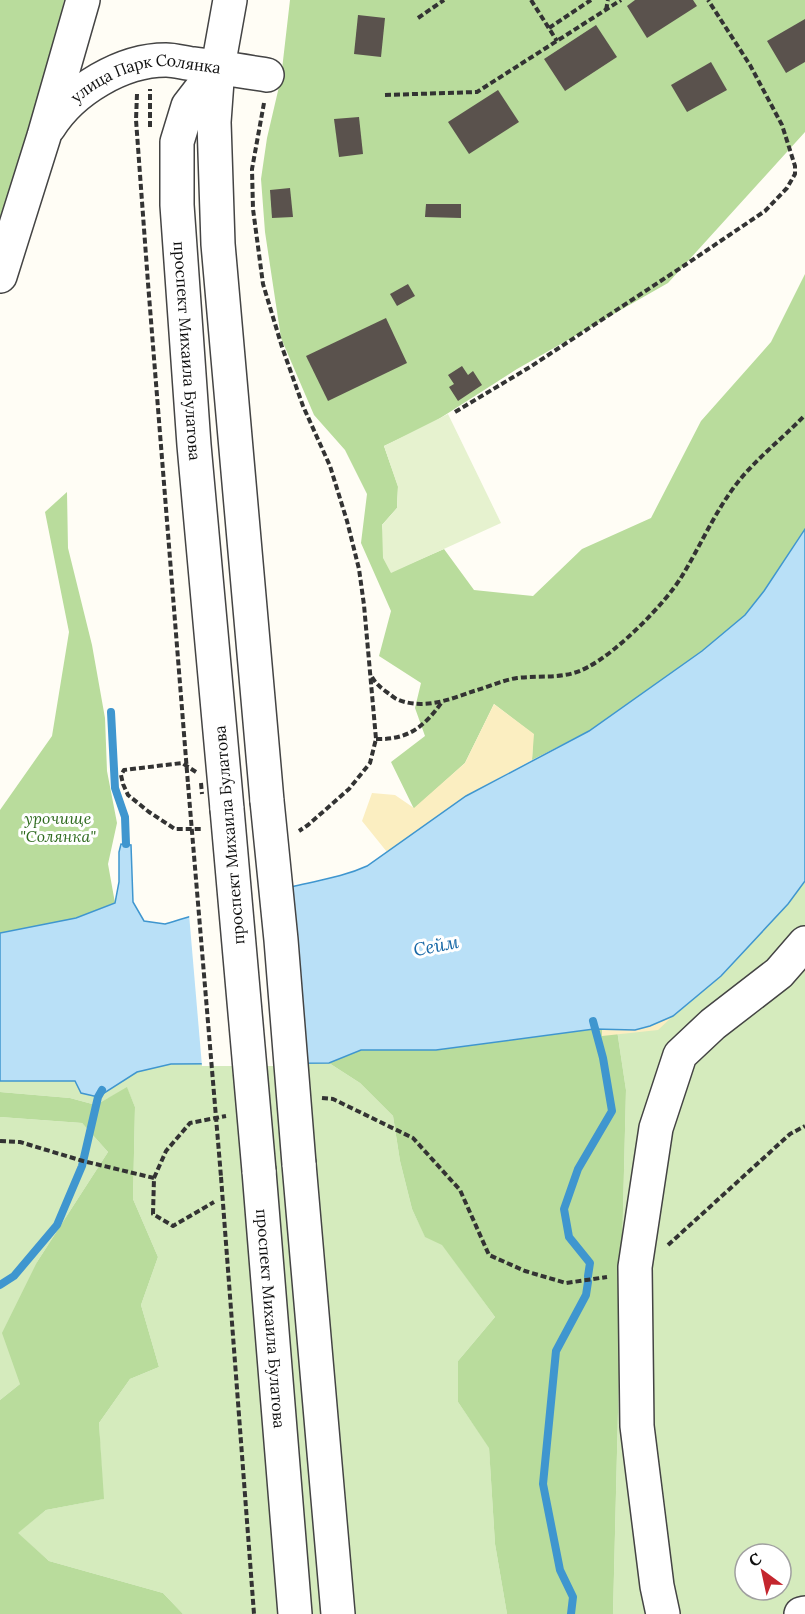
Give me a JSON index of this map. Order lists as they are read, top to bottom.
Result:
{
  "streets": {
    "street": ["улица Парк Солянка", "проспект Михаила Булатова"]
  },
  "crossings": [
    ["улица Парк Солянка", "проспект Михаила Булатова"]
  ],
  "water": ["Сейм"],
  "parks": ["урочище \"Солянка\""],
  "north": "top left"
}
